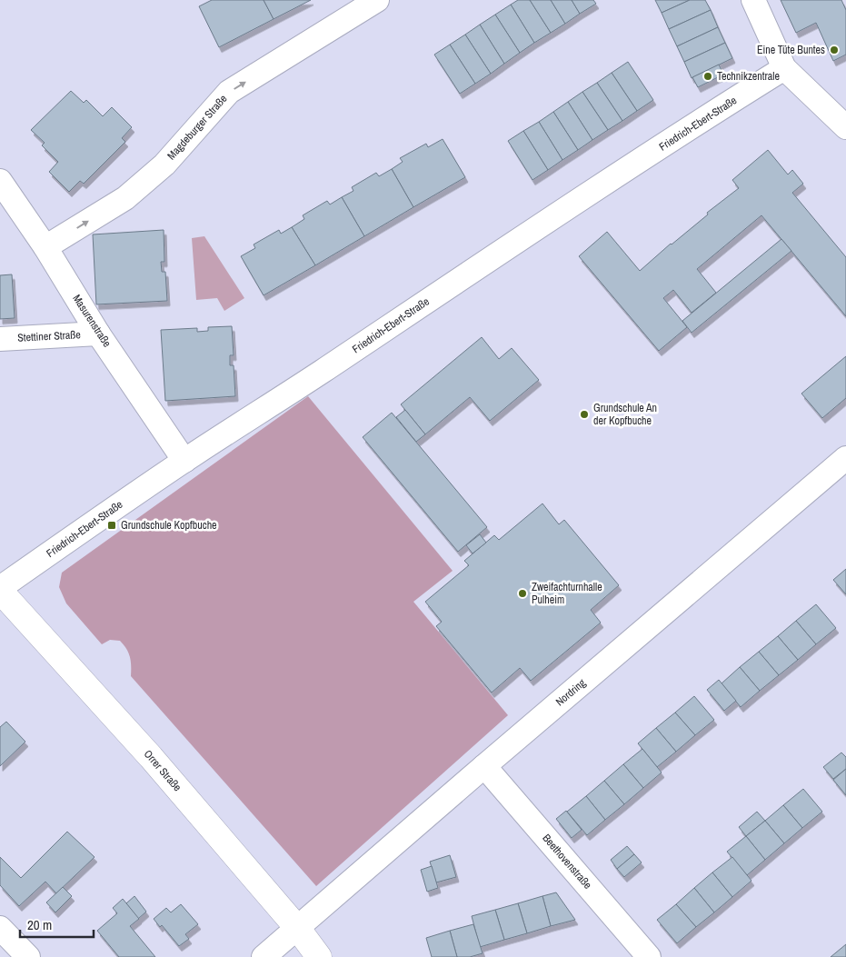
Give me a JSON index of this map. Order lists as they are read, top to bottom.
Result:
{
  "streets": {
    "street": [
      "Friedrich-Ebert-Straße",
      "Magdeburger Straße",
      "Masurenstraße",
      "Stettiner Straße",
      "Nordring",
      "Orrer Straße",
      "Beethovenstraße"
    ]
  },
  "crossings": [
    ["Friedrich-Ebert-Straße", "Masurenstraße"],
    ["Friedrich-Ebert-Straße", "Orrer Straße"],
    ["Magdeburger Straße", "Masurenstraße"],
    ["Masurenstraße", "Stettiner Straße"],
    ["Nordring", "Orrer Straße"],
    ["Nordring", "Beethovenstraße"]
  ],
  "one_way": ["Magdeburger Straße"],
  "places": {
    "other": [
      "Eine Tüte Buntes",
      "Technikzentrale",
      "Grundschule An der Kopfbuche",
      "Zweifachturnhalle Pulheim"
    ],
    "transit": ["Grundschule Kopfbuche"]
  },
  "scale_bar": "20 m"
}
